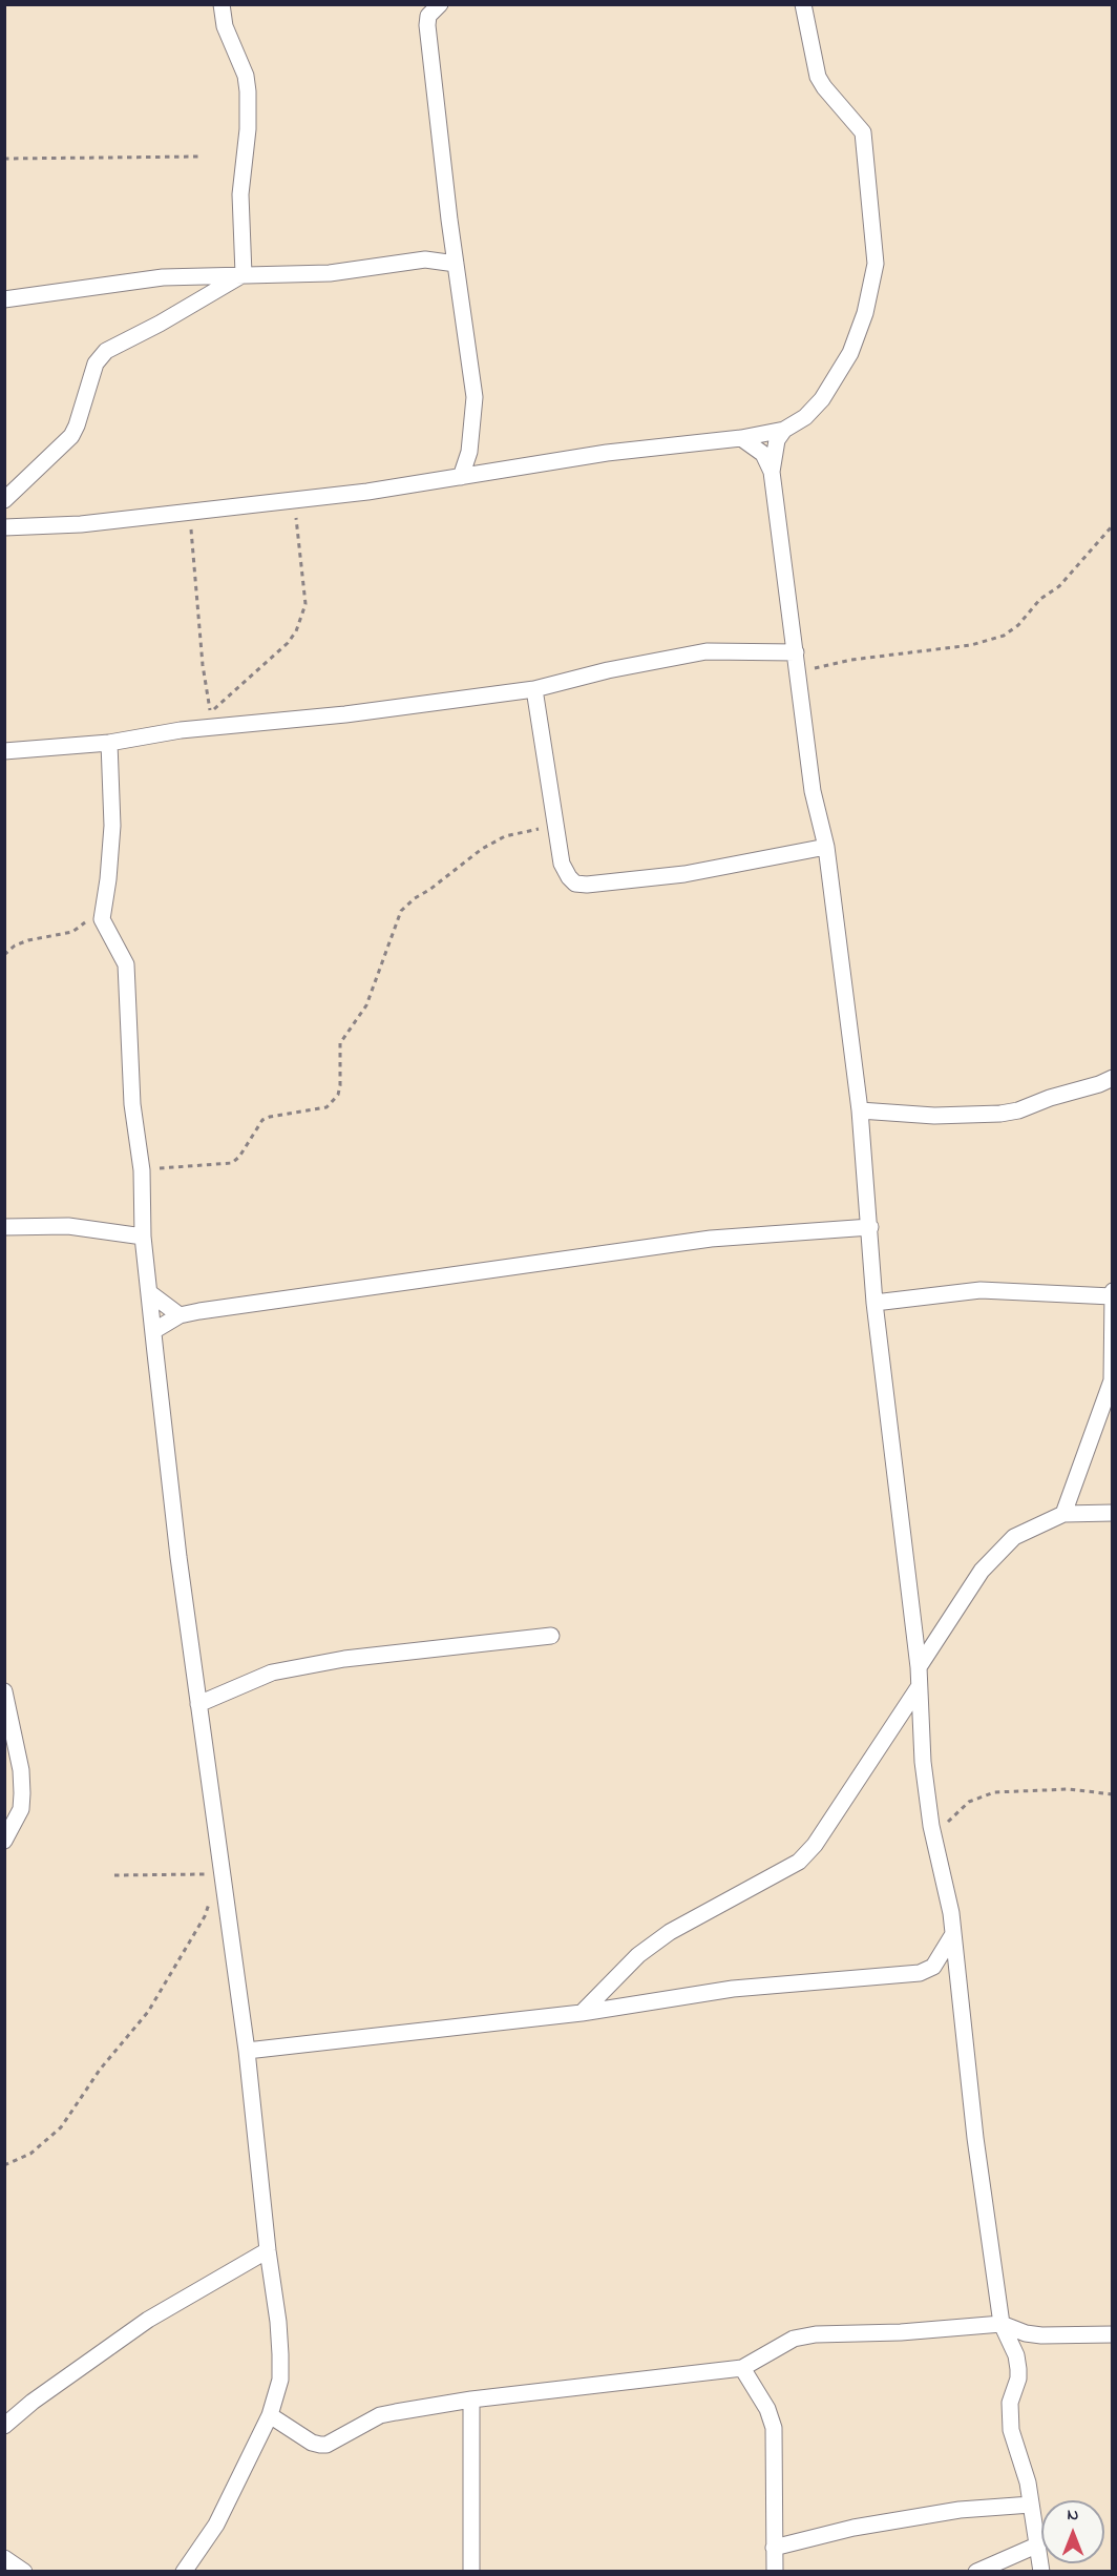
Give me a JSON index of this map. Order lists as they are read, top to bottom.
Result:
{
  "north": "top"
}
